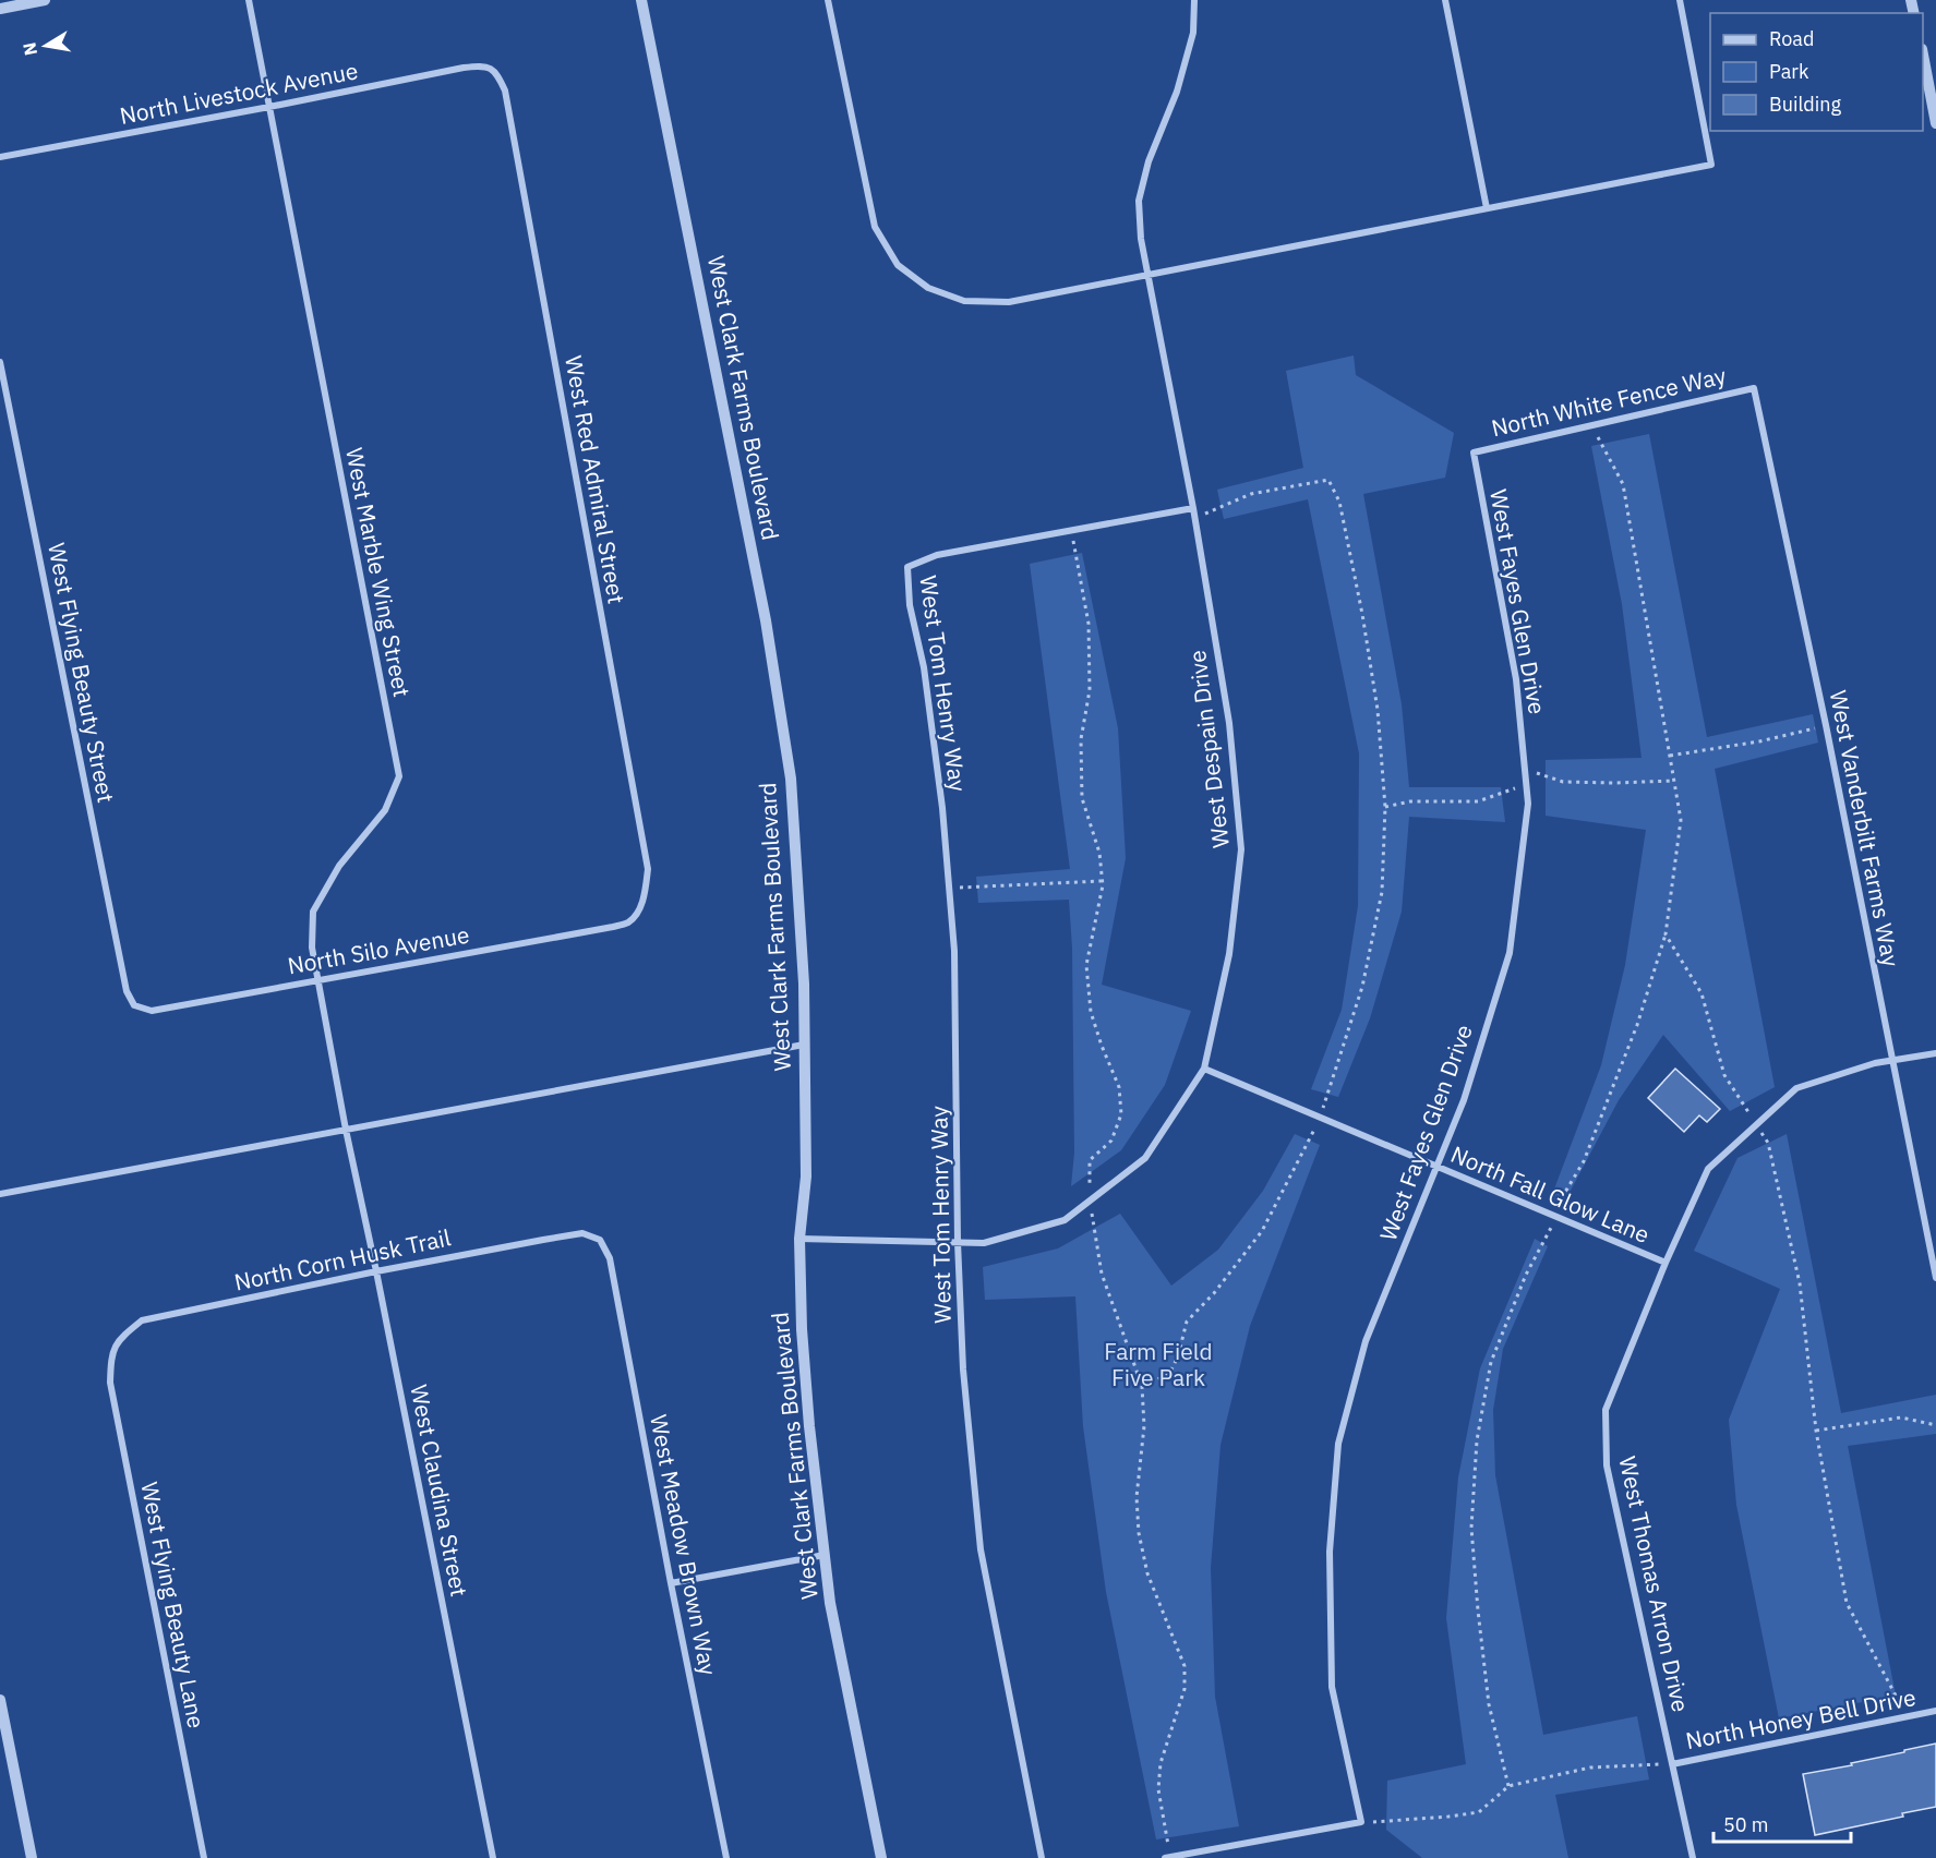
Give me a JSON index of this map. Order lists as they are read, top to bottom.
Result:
{
  "streets": {
    "street": [
      "North Livestock Avenue",
      "West Clark Farms Boulevard",
      "North White Fence Way",
      "West Red Admiral Street",
      "West Marble Wing Street",
      "West Fayes Glen Drive",
      "West Flying Beauty Street",
      "West Tom Henry Way",
      "West Despain Drive",
      "West Vanderbilt Farms Way",
      "North Silo Avenue",
      "North Fall Glow Lane",
      "North Corn Husk Trail",
      "West Claudina Street",
      "West Meadow Brown Way",
      "West Thomas Arron Drive",
      "West Flying Beauty Lane",
      "North Honey Bell Drive"
    ]
  },
  "crossings": [
    ["North Livestock Avenue", "West Red Admiral Street"],
    ["North Livestock Avenue", "West Marble Wing Street"],
    ["West Clark Farms Boulevard", "West Despain Drive"],
    ["North White Fence Way", "West Fayes Glen Drive"],
    ["North White Fence Way", "West Vanderbilt Farms Way"],
    ["West Red Admiral Street", "North Silo Avenue"],
    ["West Marble Wing Street", "North Silo Avenue"],
    ["West Marble Wing Street", "West Claudina Street"],
    ["West Fayes Glen Drive", "North Fall Glow Lane"],
    ["West Flying Beauty Street", "North Silo Avenue"],
    ["West Tom Henry Way", "West Despain Drive"],
    ["West Despain Drive", "North Fall Glow Lane"],
    ["West Vanderbilt Farms Way", "West Thomas Arron Drive"],
    ["North Fall Glow Lane", "West Thomas Arron Drive"],
    ["North Corn Husk Trail", "West Claudina Street"],
    ["North Corn Husk Trail", "West Meadow Brown Way"],
    ["North Corn Husk Trail", "West Flying Beauty Lane"],
    ["West Thomas Arron Drive", "North Honey Bell Drive"]
  ],
  "parks": ["Farm Field Five Park"],
  "legend": ["Road", "Park", "Building"],
  "scale_bar": "50 m",
  "north": "left"
}
